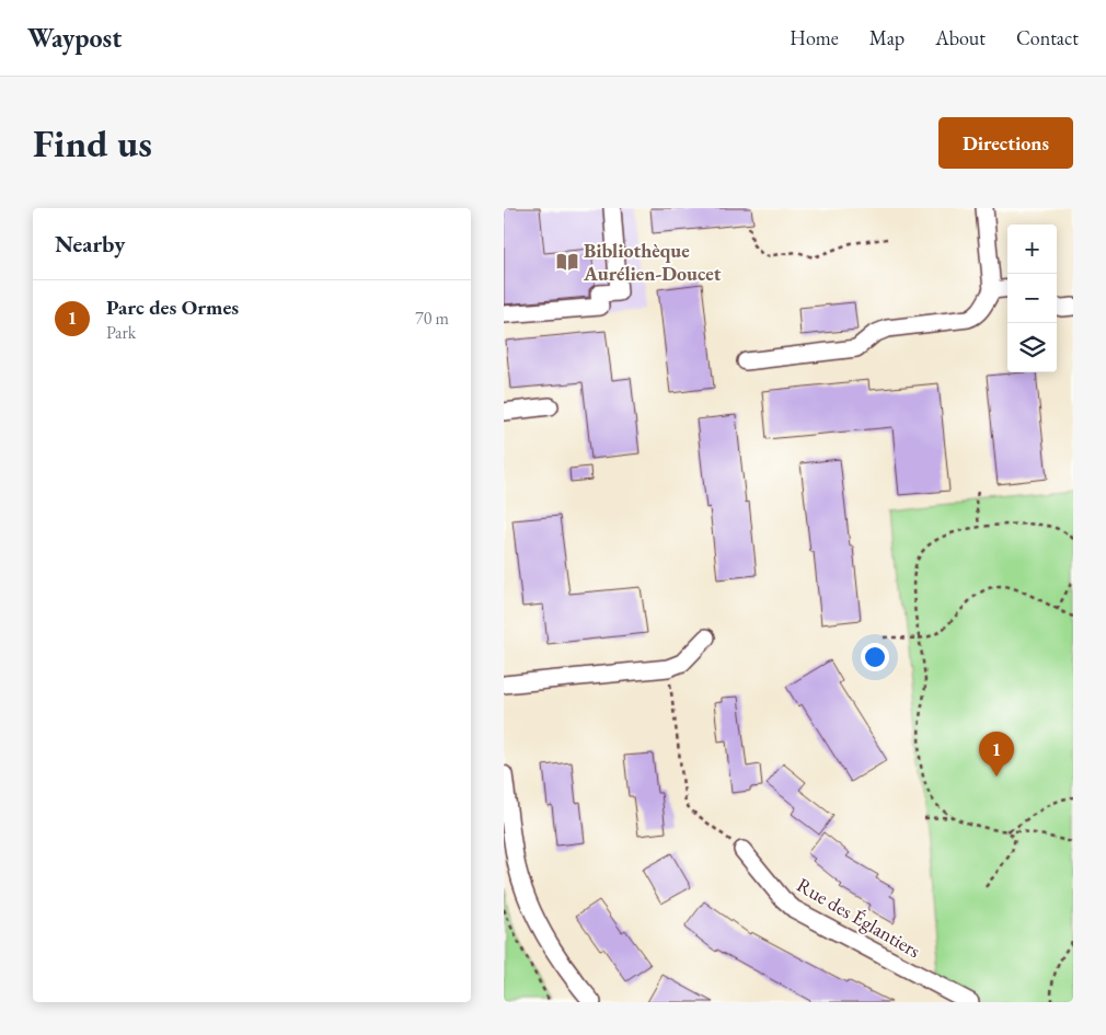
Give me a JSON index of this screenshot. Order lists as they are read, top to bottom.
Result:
{
  "streets": {
    "street": ["Rue des Églantiers"]
  },
  "places": {
    "library": ["Bibliothèque Aurélien-Doucet"]
  },
  "page": {
    "header": "Waypost",
    "nav": [
      "Home",
      "Map",
      "About",
      "Contact"
    ],
    "buttons": "Directions",
    "title": "Find us",
    "heading": "Nearby",
    "map_buttons": ["+", "−"],
    "list": [
      {
        "mark": "1",
        "name": "Parc des Ormes",
        "note": "Park",
        "value": "70 m"
      }
    ],
    "pins": "1"
  }
}
